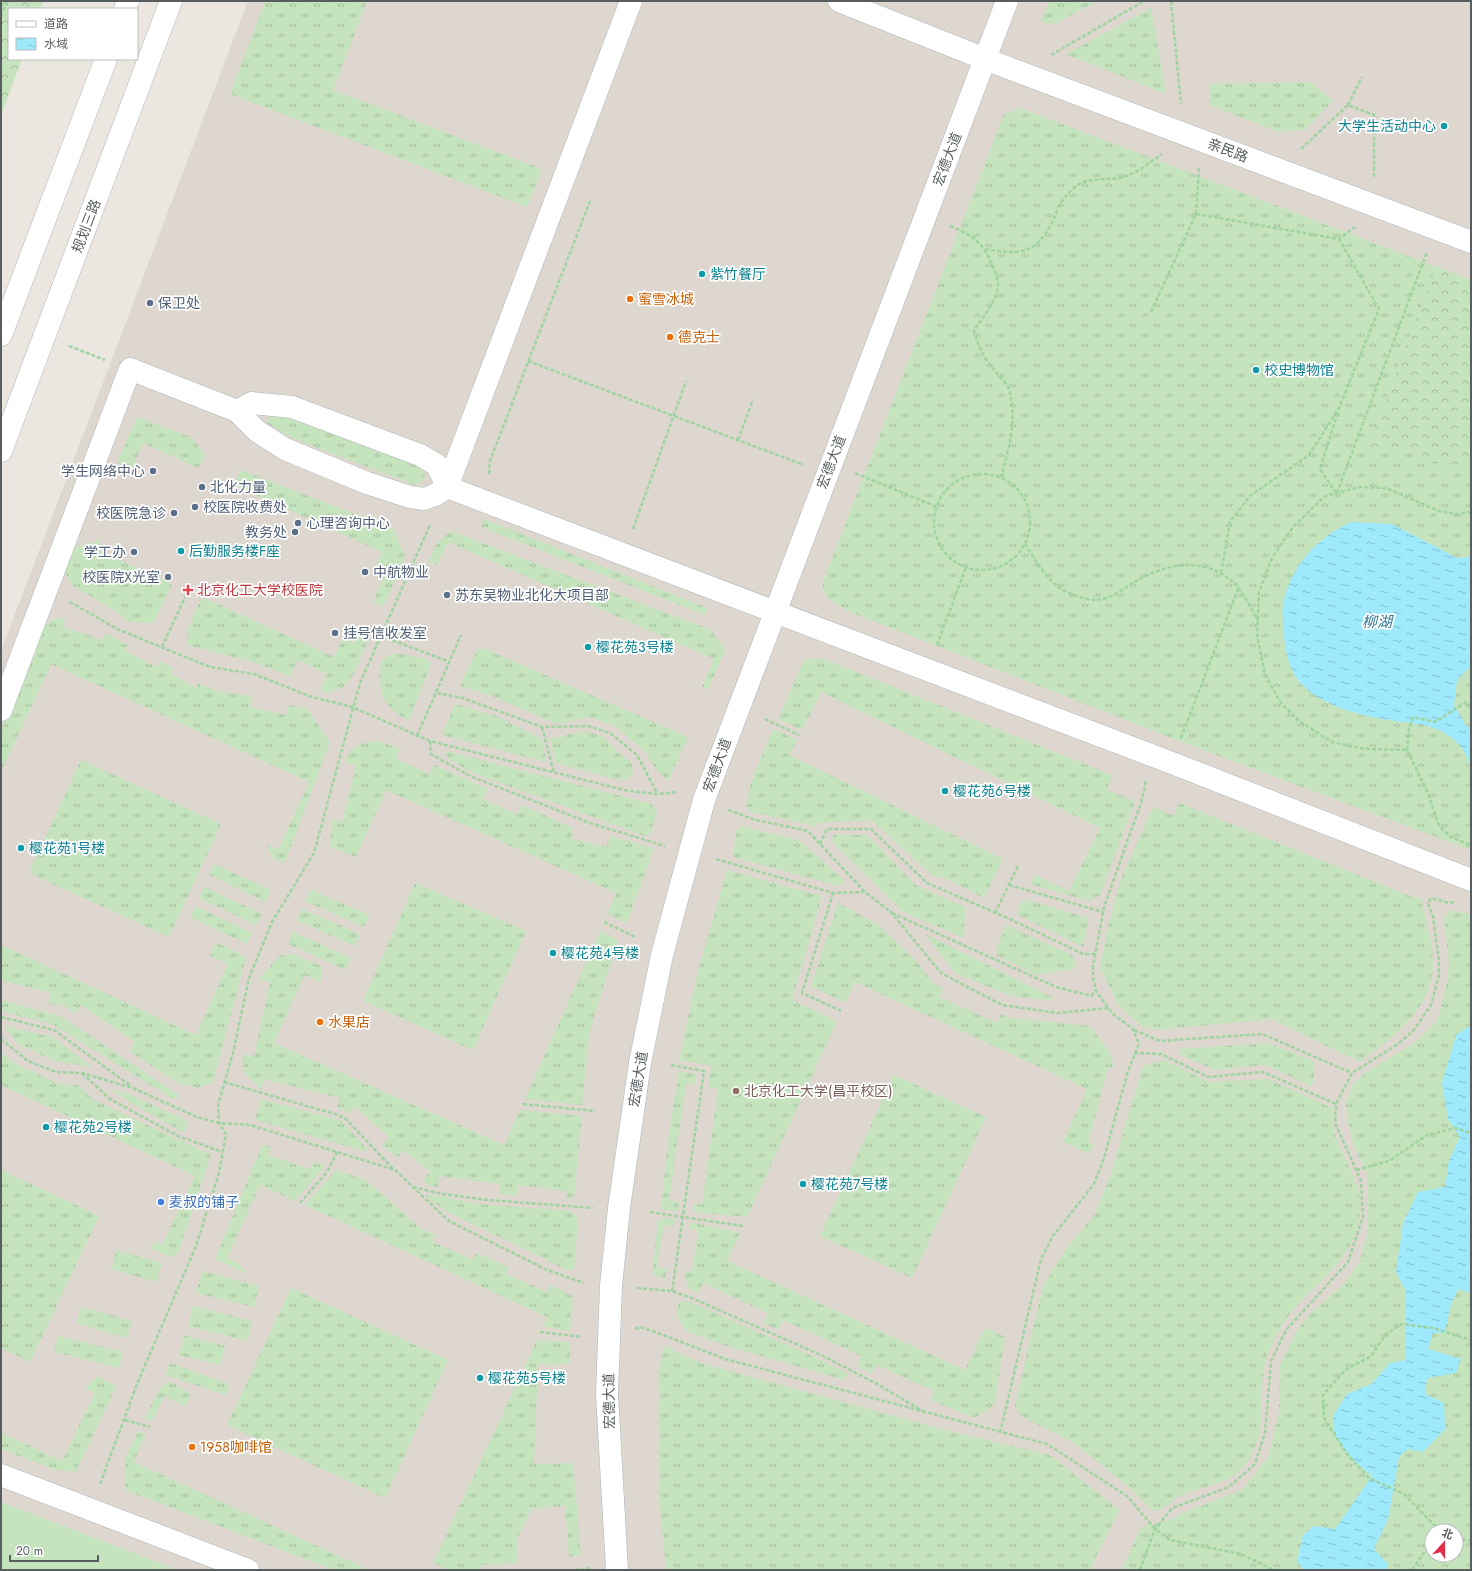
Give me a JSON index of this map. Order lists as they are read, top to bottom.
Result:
{
  "streets": {
    "street": ["亲民路", "宏德大道", "规划三路"]
  },
  "crossings": [
    ["亲民路", "宏德大道"]
  ],
  "water": ["柳湖"],
  "places": {
    "other": [
      "大学生活动中心",
      "紫竹餐厅",
      "蜜雪冰城",
      "保卫处",
      "德克士",
      "校史博物馆",
      "学生网络中心",
      "北化力量",
      "校医院收费处",
      "校医院急诊",
      "心理咨询中心",
      "教务处",
      "后勤服务楼F座",
      "学工办",
      "中航物业",
      "校医院X光室",
      "苏东吴物业北化大项目部",
      "挂号信收发室",
      "樱花苑3号楼",
      "樱花苑6号楼",
      "樱花苑1号楼",
      "樱花苑4号楼",
      "水果店",
      "北京化工大学(昌平校区)",
      "樱花苑2号楼",
      "樱花苑7号楼",
      "麦叔的铺子",
      "樱花苑5号楼",
      "1958咖啡馆"
    ],
    "health": ["北京化工大学校医院"]
  },
  "legend": ["道路", "水域"],
  "scale_bar": "20 m",
  "north": "top"
}
